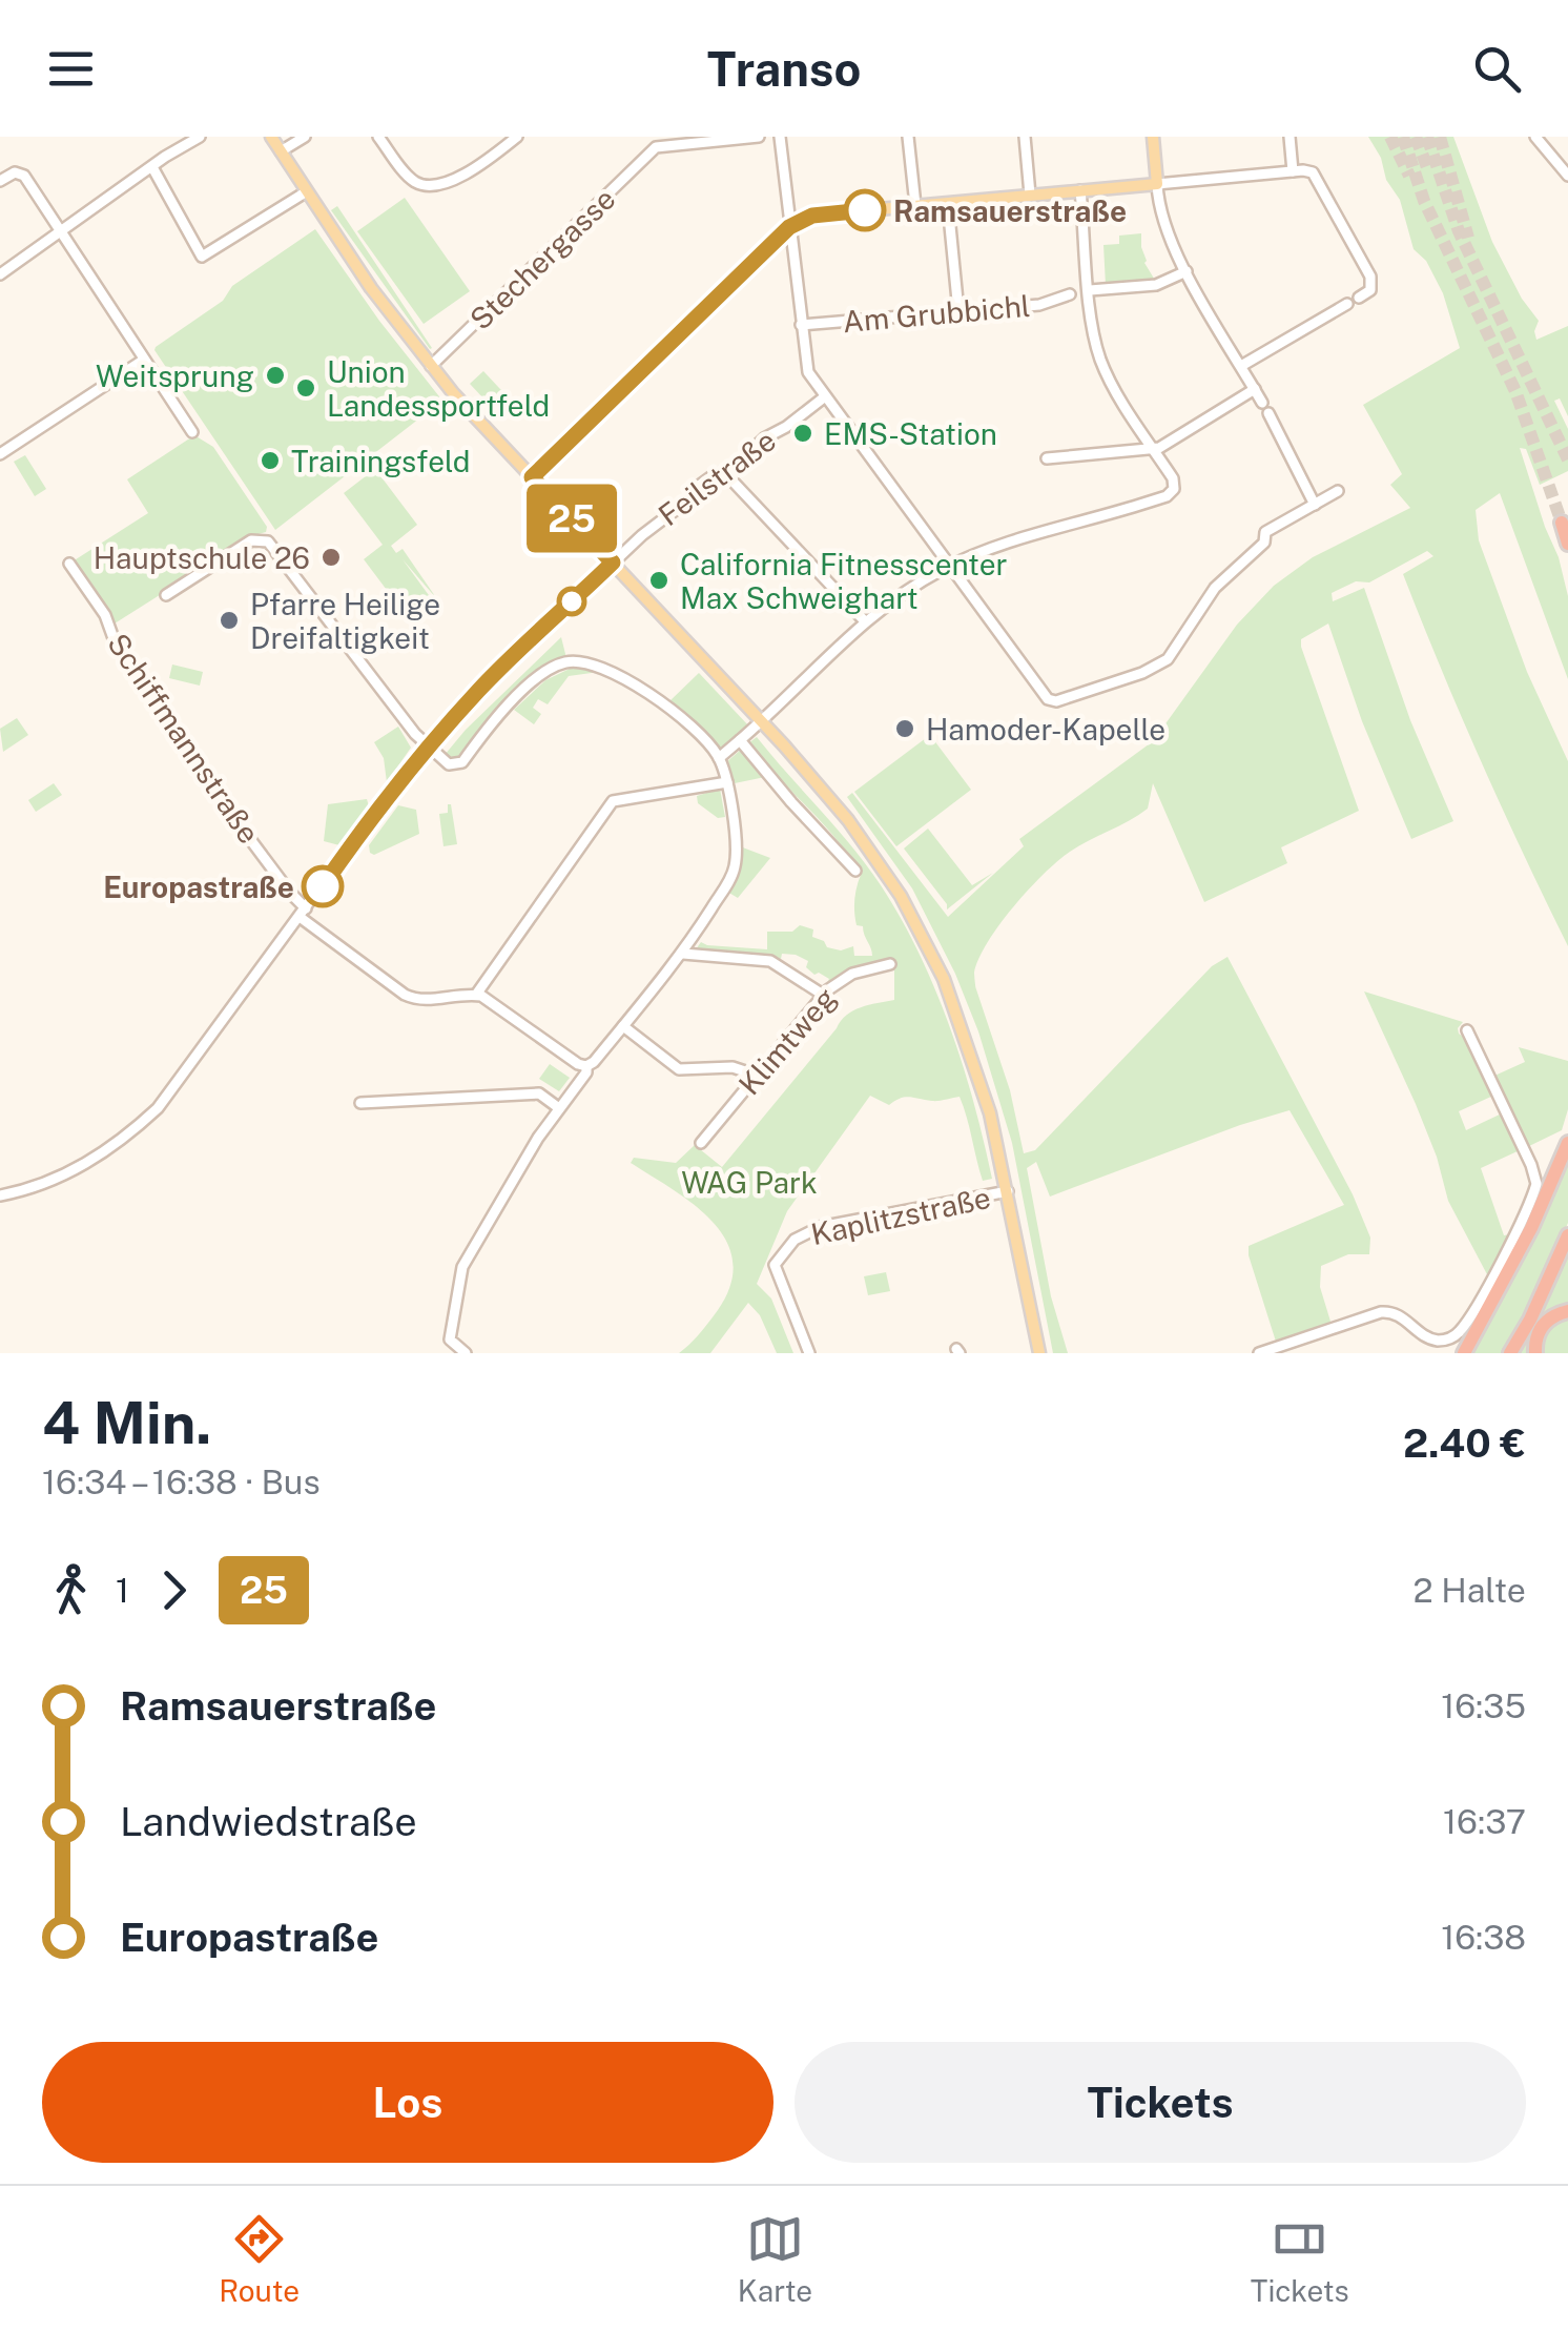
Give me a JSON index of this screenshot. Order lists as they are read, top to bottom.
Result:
{
  "streets": {
    "street": [
      "Stechergasse",
      "Am Grubbichl",
      "Feilstraße",
      "Schiffmannstraße",
      "Klimtweg",
      "Kaplitzstraße"
    ]
  },
  "parks": ["WAG Park"],
  "places": [
    "Ramsauerstraße",
    "Weitsprung",
    "Union Landessportfeld",
    "EMS-Station",
    "Trainingsfeld",
    "Hauptschule 26",
    "California Fitnesscenter Max Schweighart",
    "Pfarre Heilige Dreifaltigkeit",
    "Hamoder-Kapelle",
    "Europastraße"
  ],
  "lines": ["bus line 25"],
  "page": {
    "header": "Transo",
    "on_map": "25",
    "heading": ["4 Min.", "16:34 – 16:38 · Bus", "2.40 €"],
    "legs": ["1", "25", "2 Halte"],
    "list": [
      {
        "name": "Ramsauerstraße",
        "value": "16:35"
      },
      {
        "name": "Landwiedstraße",
        "value": "16:37"
      },
      {
        "name": "Europastraße",
        "value": "16:38"
      }
    ],
    "buttons": ["Los", "Tickets"],
    "tabs": ["Route", "Karte", "Tickets"]
  }
}
